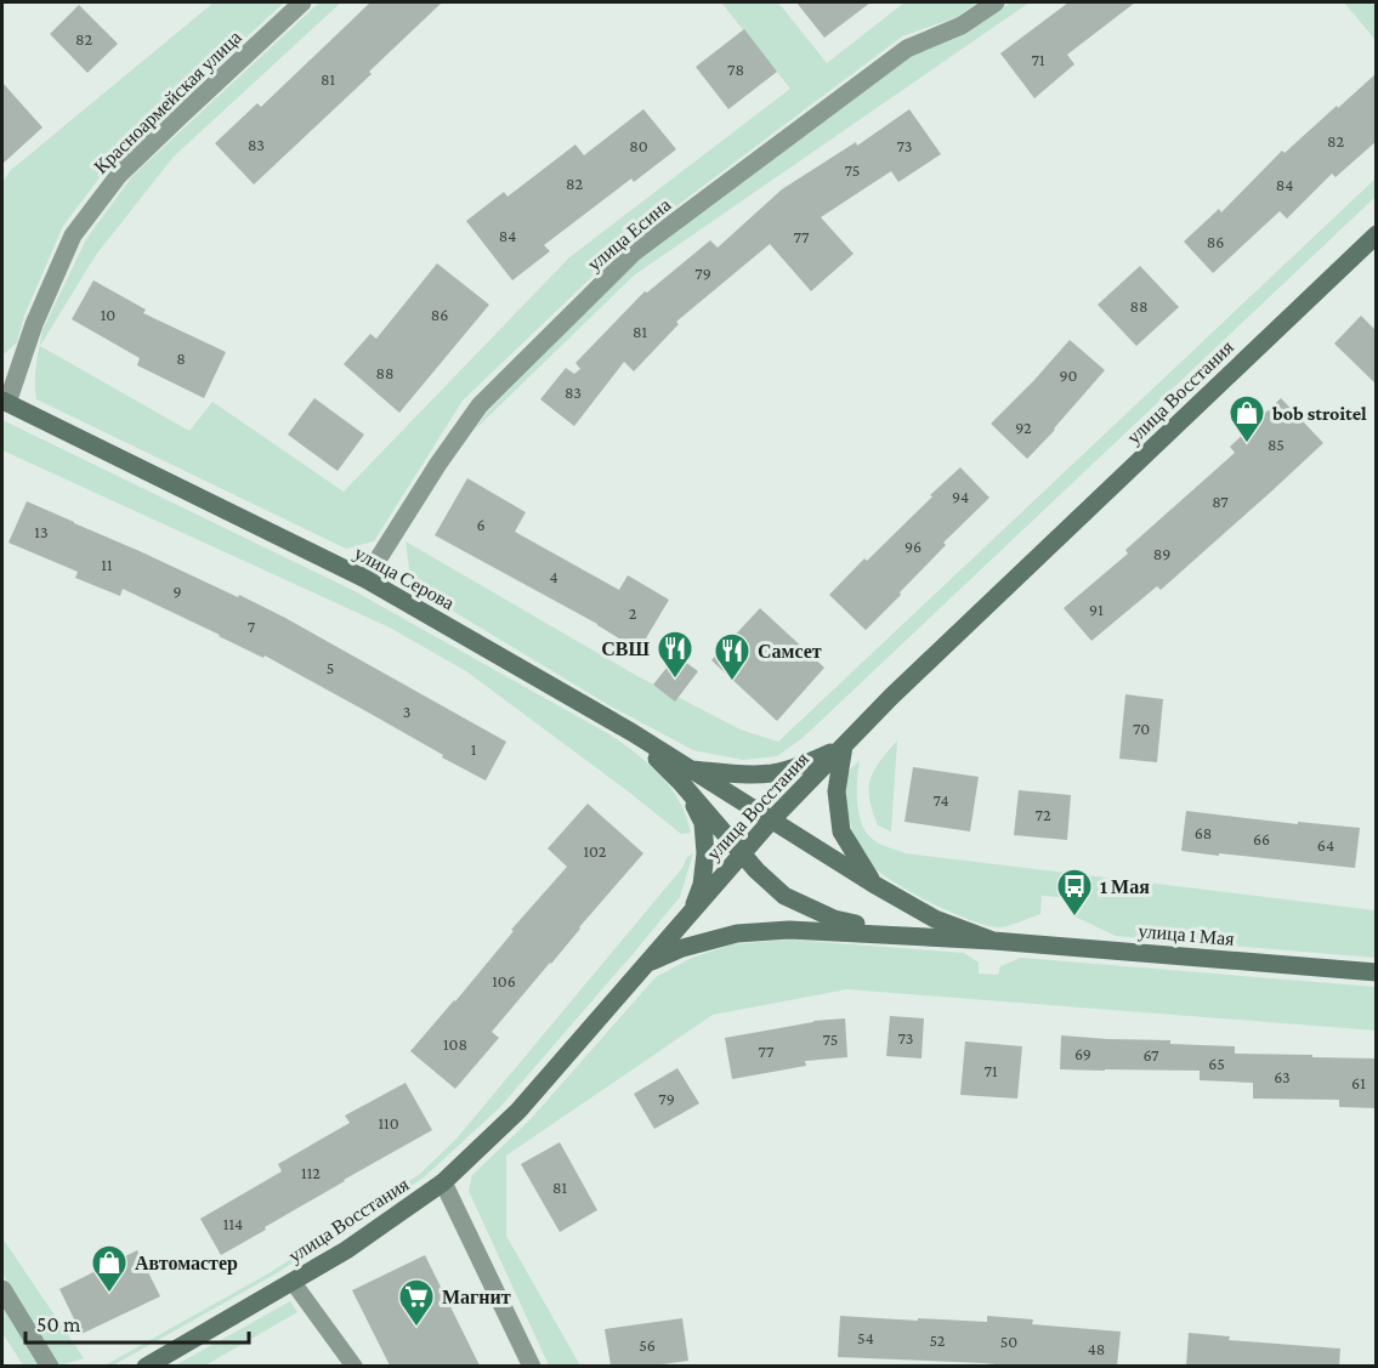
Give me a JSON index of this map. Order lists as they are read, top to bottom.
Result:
{
  "streets": {
    "main road": ["улица Восстания", "улица Серова", "улица 1 Мая"],
    "street": ["Красноармейская улица", "улица Есина"]
  },
  "crossings": [
    ["Красноармейская улица", "улица Серова"],
    ["улица Есина", "улица Серова"],
    ["улица Восстания", "улица Серова"],
    ["улица Восстания", "улица 1 Мая"],
    ["улица Серова", "улица 1 Мая"]
  ],
  "places": {
    "shop": ["bob stroitel", "Автомастер"],
    "restaurant": ["СВШ", "Самсет"],
    "bus stop": ["1 Мая"],
    "supermarket": ["Магнит"]
  },
  "house_numbers": [
    "82",
    "71",
    "78",
    "81",
    "82",
    "83",
    "80",
    "73",
    "75",
    "82",
    "84",
    "84",
    "77",
    "86",
    "79",
    "88",
    "10",
    "86",
    "81",
    "8",
    "88",
    "90",
    "83",
    "92",
    "85",
    "94",
    "87",
    "6",
    "13",
    "96",
    "89",
    "11",
    "4",
    "9",
    "91",
    "2",
    "7",
    "5",
    "3",
    "70",
    "1",
    "74",
    "72",
    "68",
    "66",
    "64",
    "102",
    "106",
    "73",
    "75",
    "108",
    "77",
    "69",
    "67",
    "65",
    "71",
    "63",
    "61",
    "79",
    "110",
    "112",
    "81",
    "114",
    "54",
    "52",
    "50",
    "56",
    "48"
  ],
  "scale_bar": "50 m"
}
